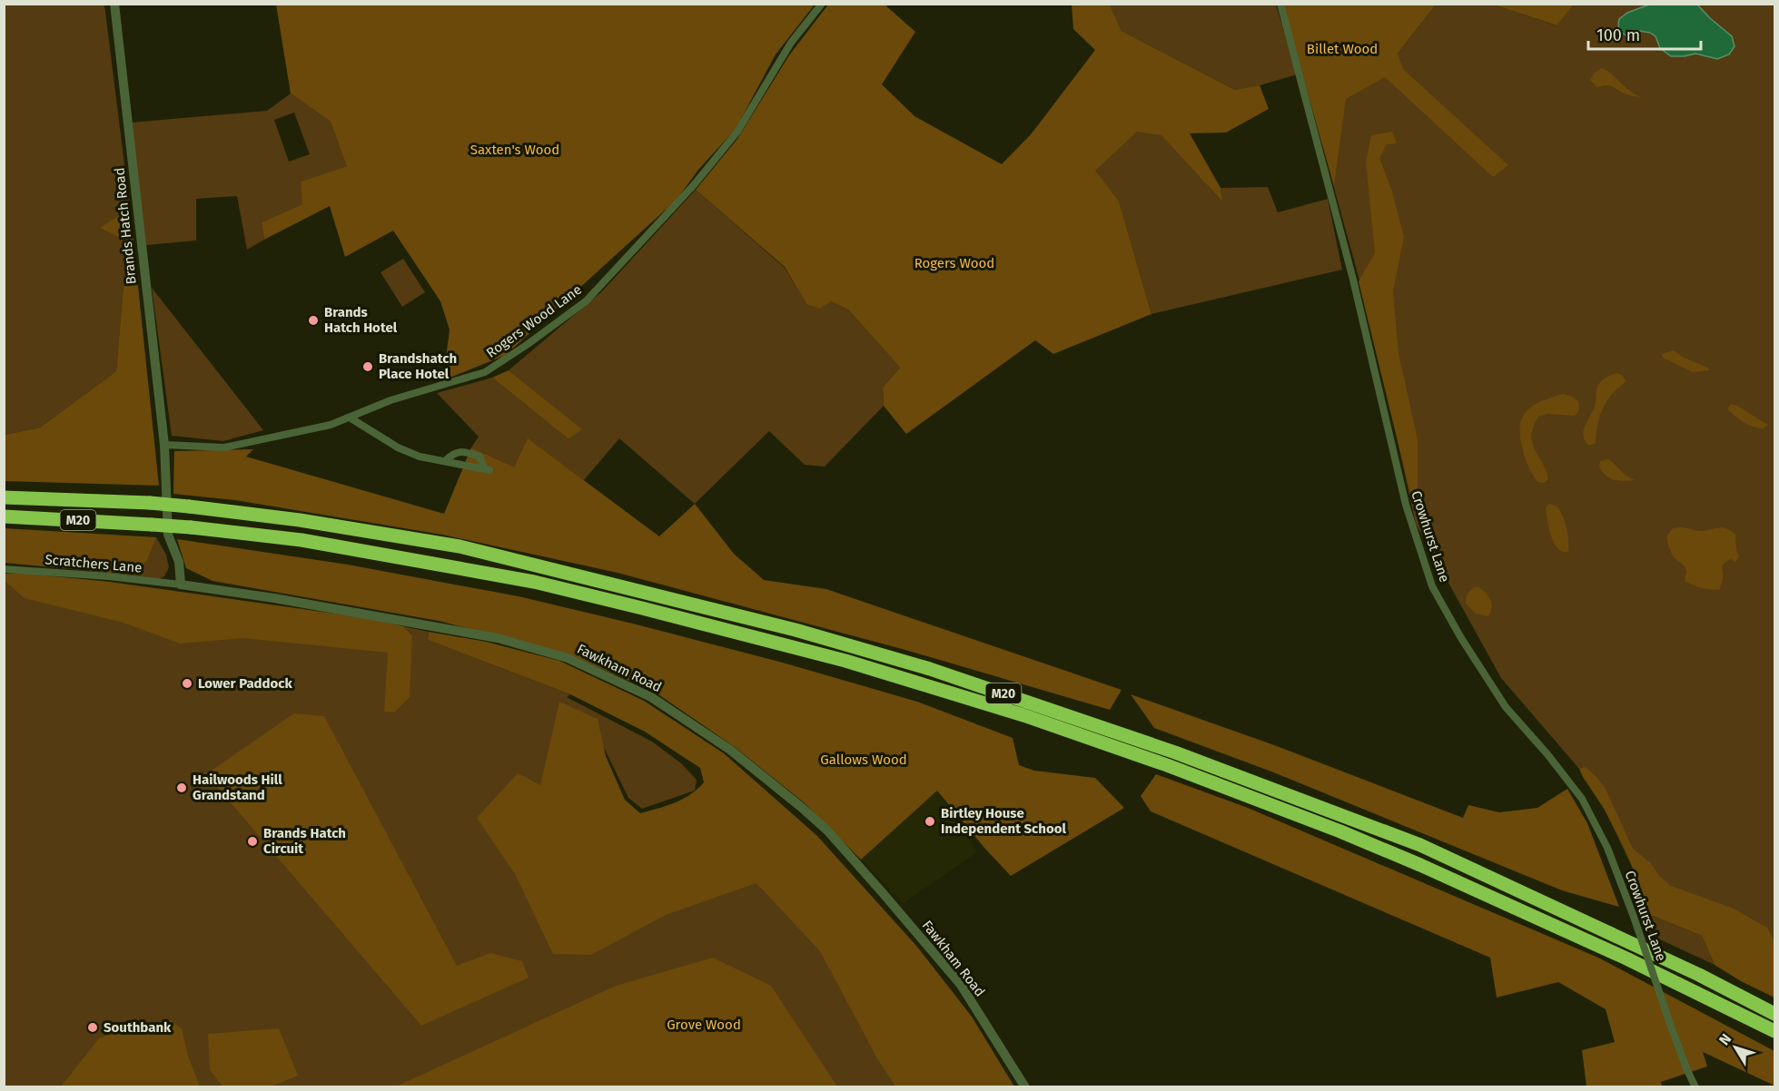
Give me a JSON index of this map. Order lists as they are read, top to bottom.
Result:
{
  "streets": {
    "highway": ["M20"],
    "street": [
      "Brands Hatch Road",
      "Rogers Wood Lane",
      "Crowhurst Lane",
      "Scratchers Lane",
      "Fawkham Road"
    ]
  },
  "crossings": [
    ["Brands Hatch Road", "Rogers Wood Lane"],
    ["Scratchers Lane", "Fawkham Road"]
  ],
  "parks": [
    "Billet Wood",
    "Saxten's Wood",
    "Rogers Wood",
    "Gallows Wood",
    "Grove Wood"
  ],
  "places": [
    "Brands Hatch Hotel",
    "Brandshatch Place Hotel",
    "Lower Paddock",
    "Hailwoods Hill Grandstand",
    "Birtley House Independent School",
    "Brands Hatch Circuit",
    "Southbank"
  ],
  "scale_bar": "100 m",
  "north": "top left"
}
